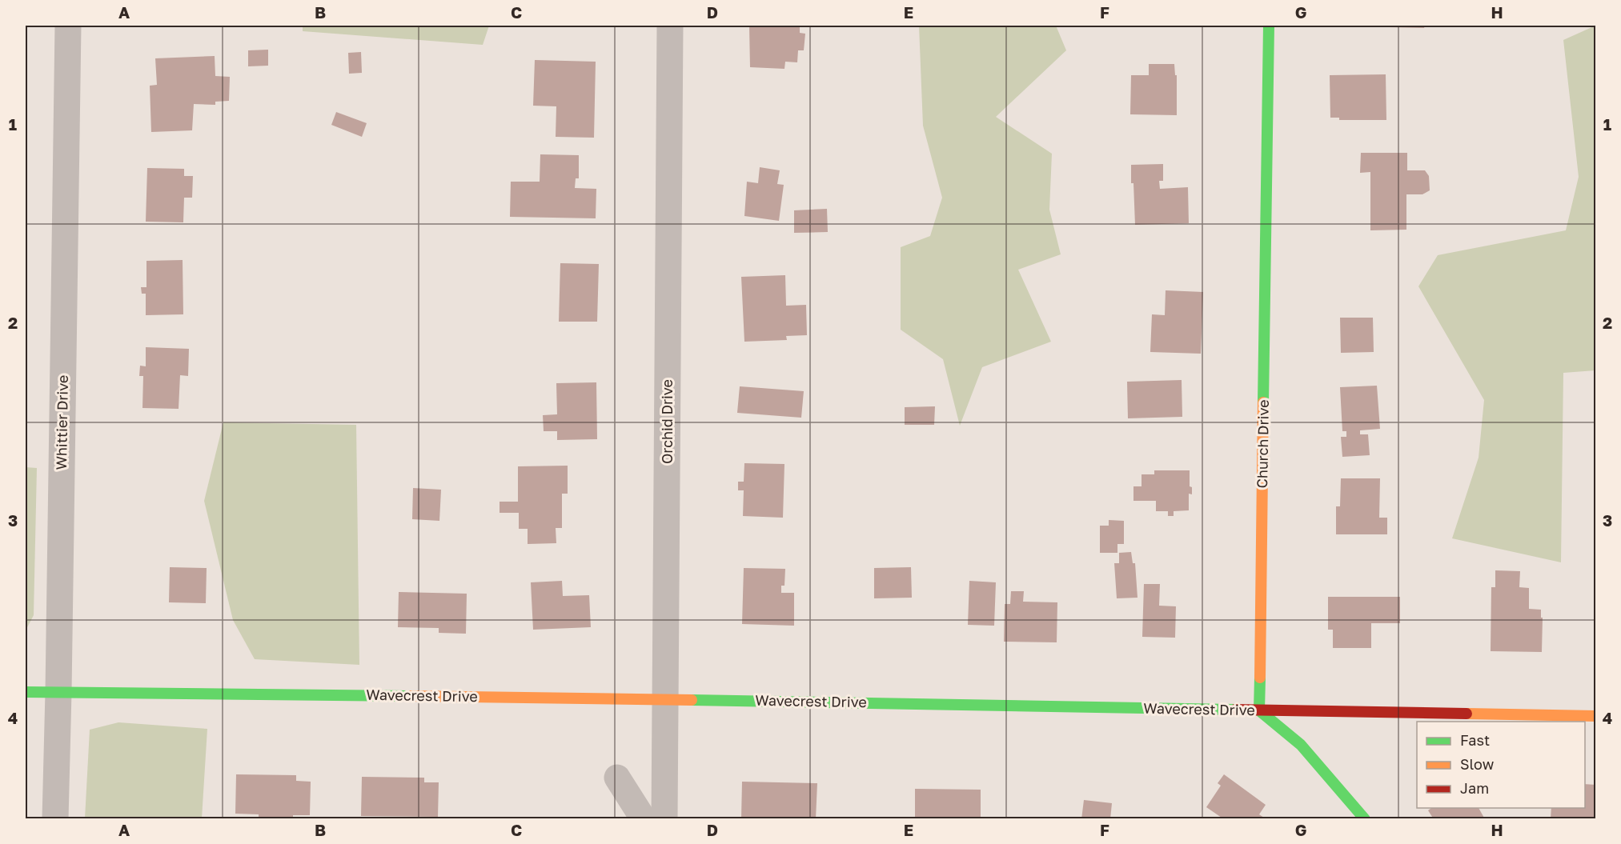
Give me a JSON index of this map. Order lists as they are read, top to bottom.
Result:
{
  "streets": {
    "street": [
      "Orchid Drive",
      "Whittier Drive",
      "Church Drive",
      "Wavecrest Drive"
    ]
  },
  "crossings": [
    ["Orchid Drive", "Wavecrest Drive"],
    ["Whittier Drive", "Wavecrest Drive"],
    ["Church Drive", "Wavecrest Drive"]
  ],
  "legend": ["Fast", "Slow", "Jam"],
  "grid": {
    "columns": [
      "A",
      "B",
      "C",
      "D",
      "E",
      "F",
      "G",
      "H"
    ],
    "rows": [
      "1",
      "2",
      "3",
      "4"
    ]
  }
}
